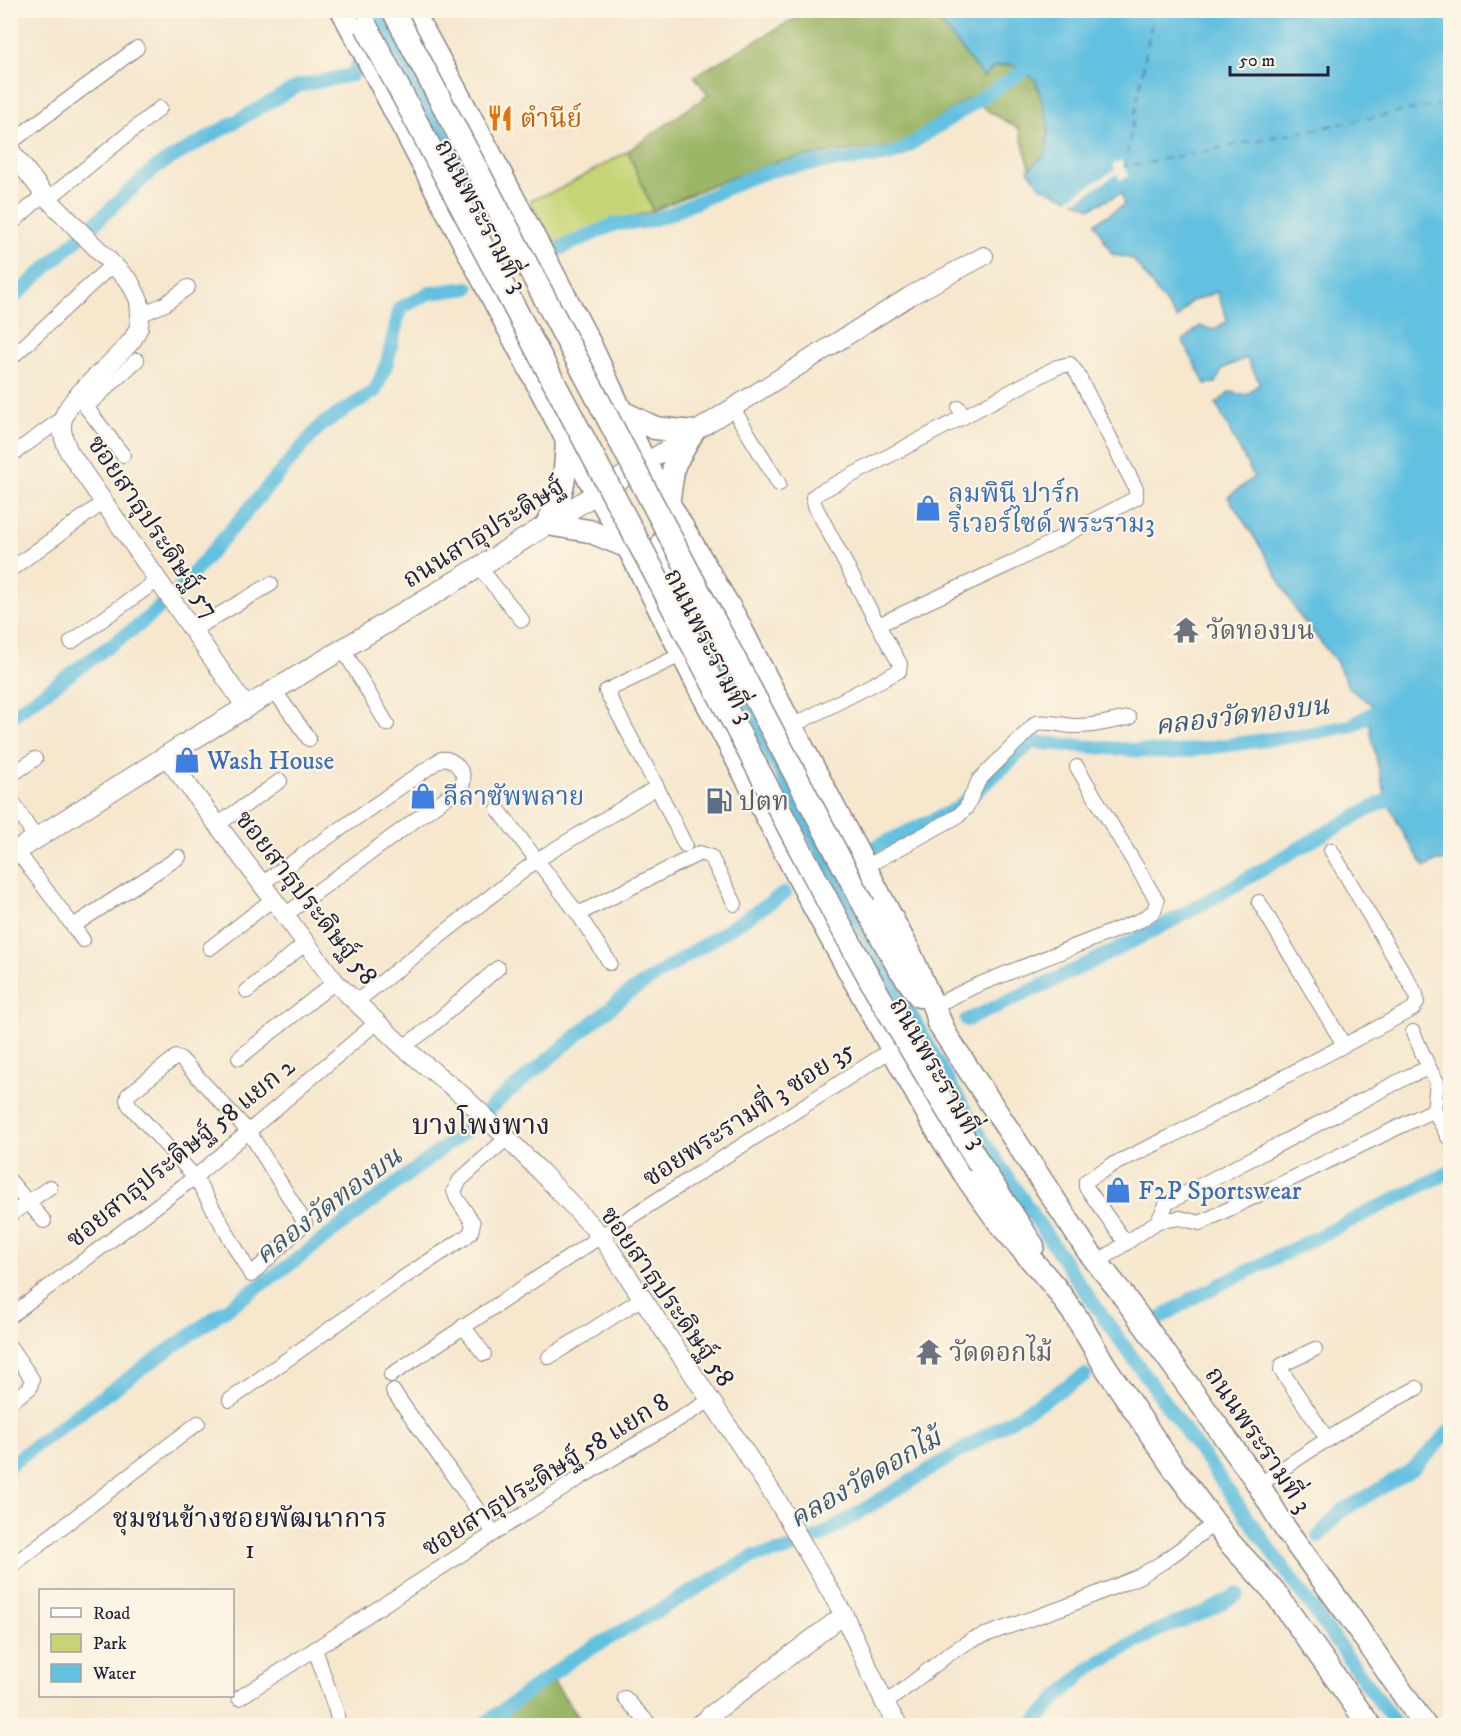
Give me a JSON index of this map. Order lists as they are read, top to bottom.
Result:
{
  "streets": {
    "main road": ["ถนนพระรามที่ 3", "ถนนสาธุประดิษฐ์"],
    "street": [
      "ซอยสาธุประดิษฐ์ 57",
      "ซอยสาธุประดิษฐ์ 58",
      "ซอยพระรามที่ 3 ซอย 35",
      "ซอยสาธุประดิษฐ์ 58 แยก 2",
      "ซอยสาธุประดิษฐ์ 58 แยก 8"
    ]
  },
  "crossings": [
    ["ถนนพระรามที่ 3", "ถนนสาธุประดิษฐ์"],
    ["ถนนพระรามที่ 3", "ซอยพระรามที่ 3 ซอย 35"],
    ["ซอยสาธุประดิษฐ์ 57", "ถนนสาธุประดิษฐ์"],
    ["ถนนสาธุประดิษฐ์", "ซอยสาธุประดิษฐ์ 58"],
    ["ซอยสาธุประดิษฐ์ 58", "ซอยพระรามที่ 3 ซอย 35"],
    ["ซอยสาธุประดิษฐ์ 58", "ซอยสาธุประดิษฐ์ 58 แยก 2"],
    ["ซอยสาธุประดิษฐ์ 58", "ซอยสาธุประดิษฐ์ 58 แยก 8"]
  ],
  "districts": ["บางโพงพาง", "ชุมชนข้างซอยพัฒนาการ 1"],
  "water": ["คลองวัดทองบน", "คลองวัดดอกไม้"],
  "places": {
    "restaurant": ["ตำนีย์"],
    "shop": [
      "ลุมพินี ปาร์ก ริเวอร์ไซด์ พระราม3",
      "Wash House",
      "ลีลาซัพพลาย",
      "F2P Sportswear"
    ],
    "temple": ["วัดทองบน", "วัดดอกไม้"],
    "fuel station": ["ปตท"]
  },
  "legend": ["Road", "Park", "Water"],
  "scale_bar": "50 m"
}
